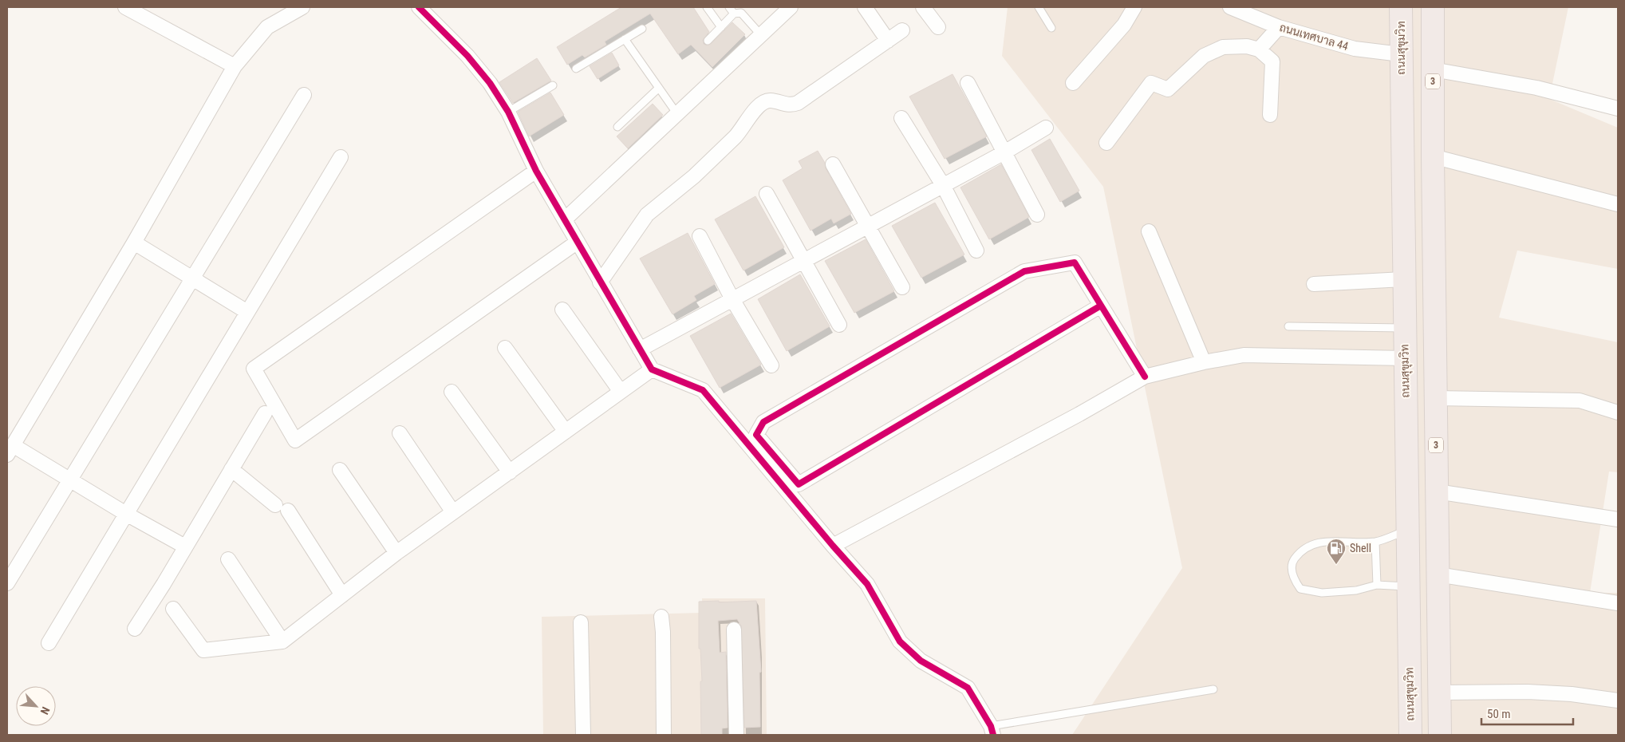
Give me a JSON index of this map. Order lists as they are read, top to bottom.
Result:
{
  "streets": {
    "highway": ["ถนนสุขุมวิท", "3"],
    "street": ["ถนนเทศบาล 44"]
  },
  "crossings": [
    ["ถนนเทศบาล 44", "ถนนสุขุมวิท"]
  ],
  "places": {
    "fuel station": ["Shell"]
  },
  "scale_bar": "50 m",
  "north": "bottom right"
}
